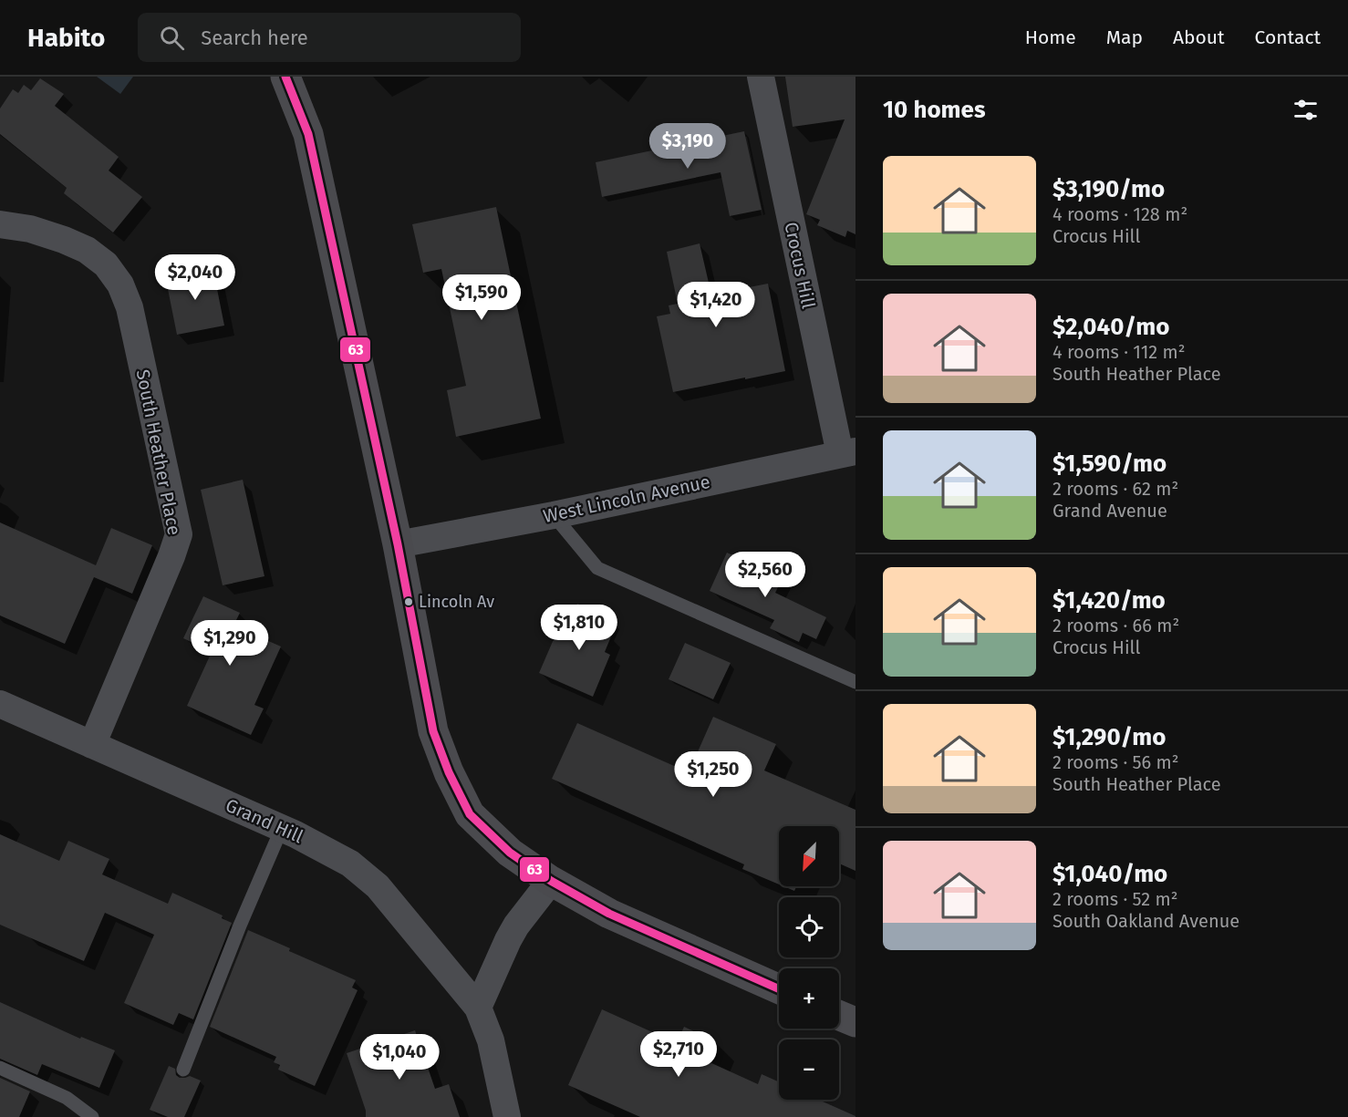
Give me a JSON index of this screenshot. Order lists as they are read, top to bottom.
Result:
{
  "streets": {
    "street": [
      "Crocus Hill",
      "South Heather Place",
      "West Lincoln Avenue",
      "Grand Hill"
    ]
  },
  "crossings": [
    ["Crocus Hill", "West Lincoln Avenue"],
    ["South Heather Place", "Grand Hill"]
  ],
  "places": ["Lincoln Av"],
  "lines": ["transit line 63"],
  "north": "bottom left",
  "page": {
    "header": "Habito",
    "search": "Search here",
    "nav": [
      "Home",
      "Map",
      "About",
      "Contact"
    ],
    "heading": "10 homes",
    "price": [
      "$3,190",
      "$2,040",
      "$1,590",
      "$1,420",
      "$2,560",
      "$1,810",
      "$1,290",
      "$1,250",
      "$2,710",
      "$1,040"
    ],
    "list": [
      {
        "name": "$3,190/mo",
        "note": "4 rooms · 128 m² · Crocus Hill"
      },
      {
        "name": "$2,040/mo",
        "note": "4 rooms · 112 m² · South Heather Place"
      },
      {
        "name": "$1,590/mo",
        "note": "2 rooms · 62 m² · Grand Avenue"
      },
      {
        "name": "$1,420/mo",
        "note": "2 rooms · 66 m² · Crocus Hill"
      },
      {
        "name": "$1,290/mo",
        "note": "2 rooms · 56 m² · South Heather Place"
      },
      {
        "name": "$1,040/mo",
        "note": "2 rooms · 52 m² · South Oakland Avenue"
      }
    ],
    "map_buttons": ["+", "−"]
  }
}
